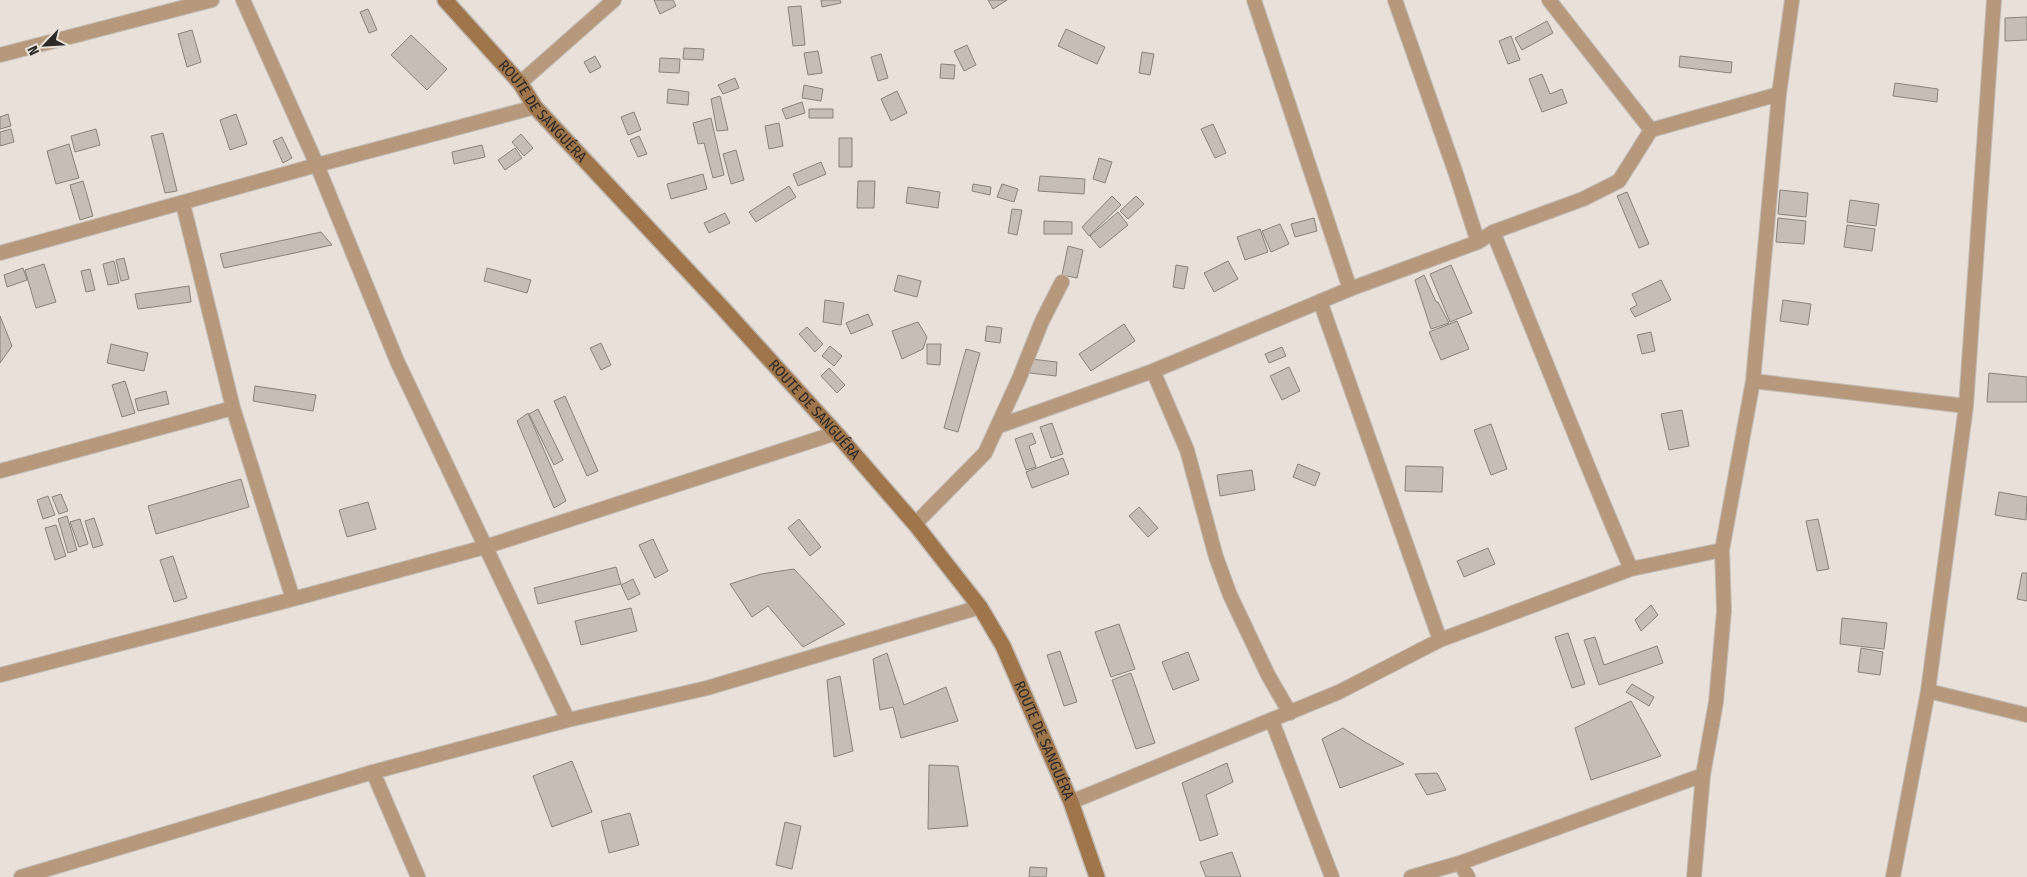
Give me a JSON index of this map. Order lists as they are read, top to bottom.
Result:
{
  "streets": {
    "street": ["ROUTE DE SANGUÉRA"]
  },
  "north": "bottom left"
}
